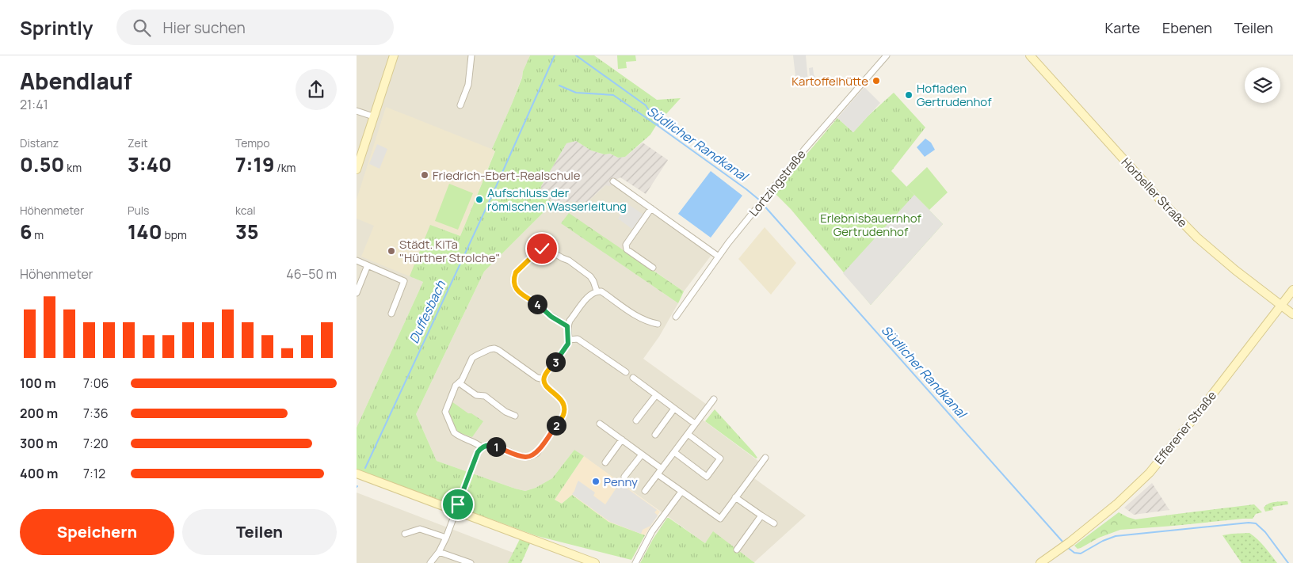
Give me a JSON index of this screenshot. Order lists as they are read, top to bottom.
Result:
{
  "streets": {
    "street": ["Lortzingstraße", "Horbeller Straße", "Efferener Straße"]
  },
  "crossings": [
    ["Horbeller Straße", "Efferener Straße"]
  ],
  "water": ["Südlicher Randkanal", "Duffesbach"],
  "parks": ["Erlebnisbauernhof Gertrudenhof"],
  "places": [
    "Kartoffelhütte",
    "Hofladen Gertrudenhof",
    "Friedrich-Ebert-Realschule",
    "Aufschluss der römischen Wasserleitung",
    "Städt. KiTa \"Hürther Strolche\"",
    "Penny"
  ],
  "page": {
    "header": "Sprintly",
    "search": "Hier suchen",
    "nav": ["Karte", "Ebenen", "Teilen"],
    "heading": ["Abendlauf", "21:41"],
    "stats": [
      ["Distanz", "0.50 km"],
      ["Zeit", "3:40"],
      ["Tempo", "7:19 /km"],
      ["Höhenmeter", "6 m"],
      ["Puls", "140 bpm"],
      ["kcal", "35"]
    ],
    "chart": ["Höhenmeter", "46–50 m"],
    "pins": [
      "4",
      "3",
      "2",
      "1"
    ],
    "list": [
      {
        "name": "100 m",
        "note": "7:06"
      },
      {
        "name": "200 m",
        "note": "7:36"
      },
      {
        "name": "300 m",
        "note": "7:20"
      },
      {
        "name": "400 m",
        "note": "7:12"
      }
    ],
    "buttons": ["Speichern", "Teilen"]
  }
}
